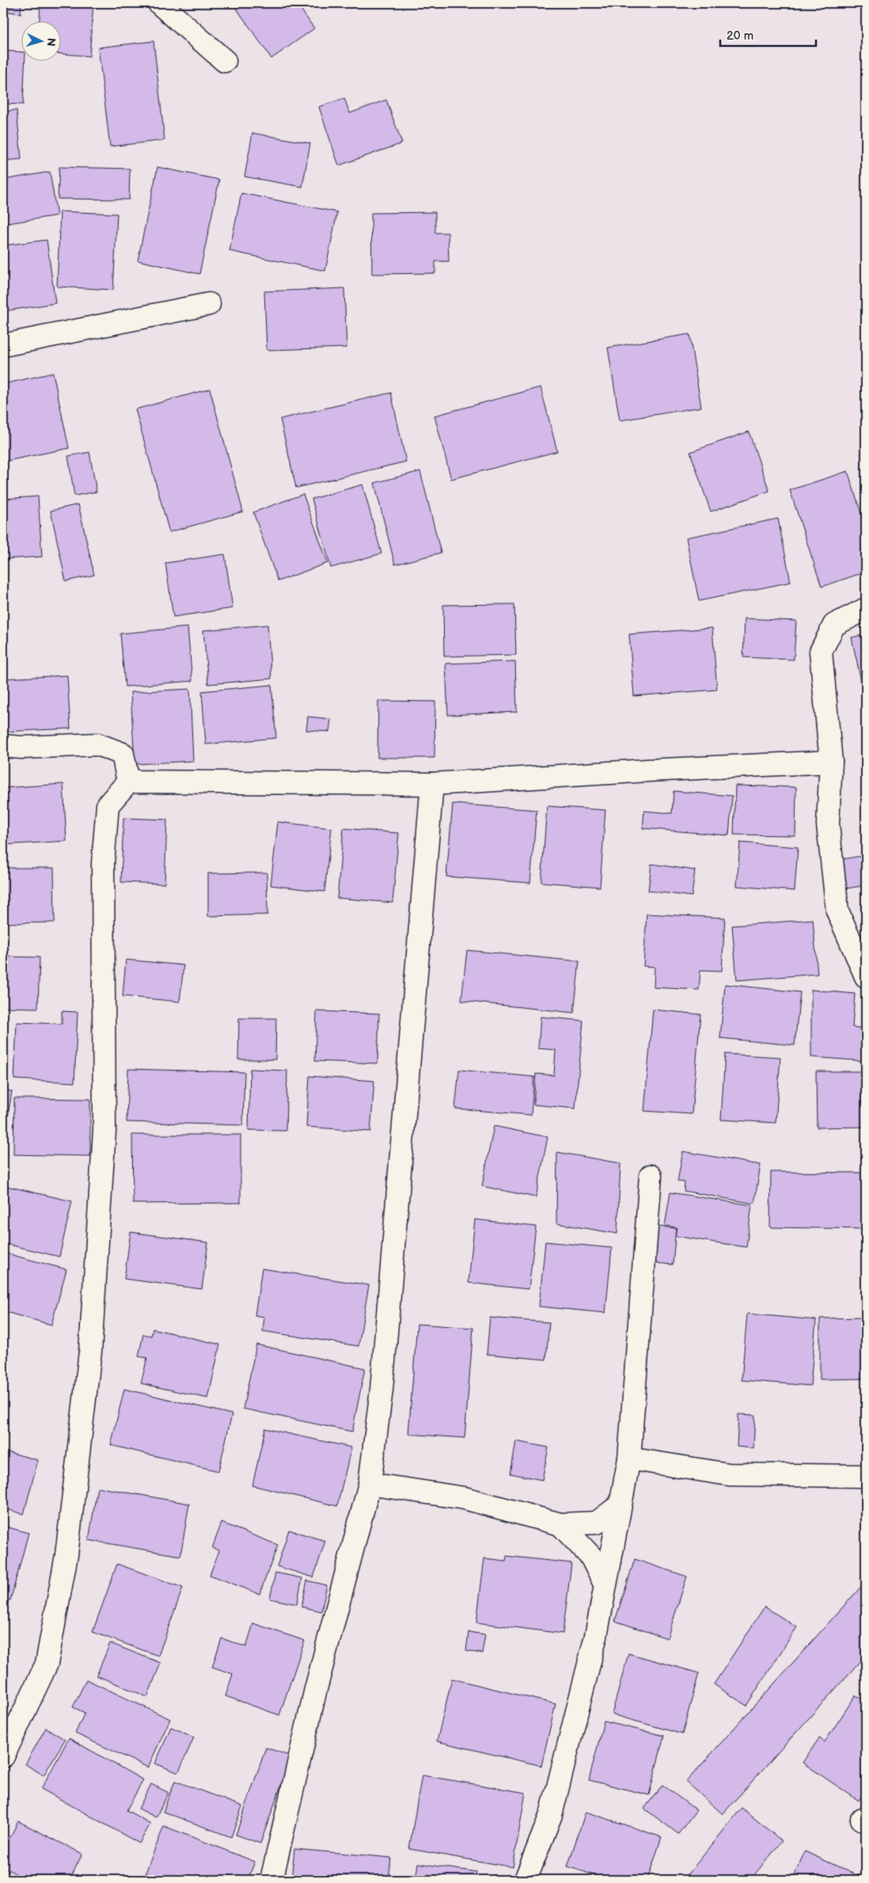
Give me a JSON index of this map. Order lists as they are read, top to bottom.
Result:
{
  "scale_bar": "20 m",
  "north": "right"
}
